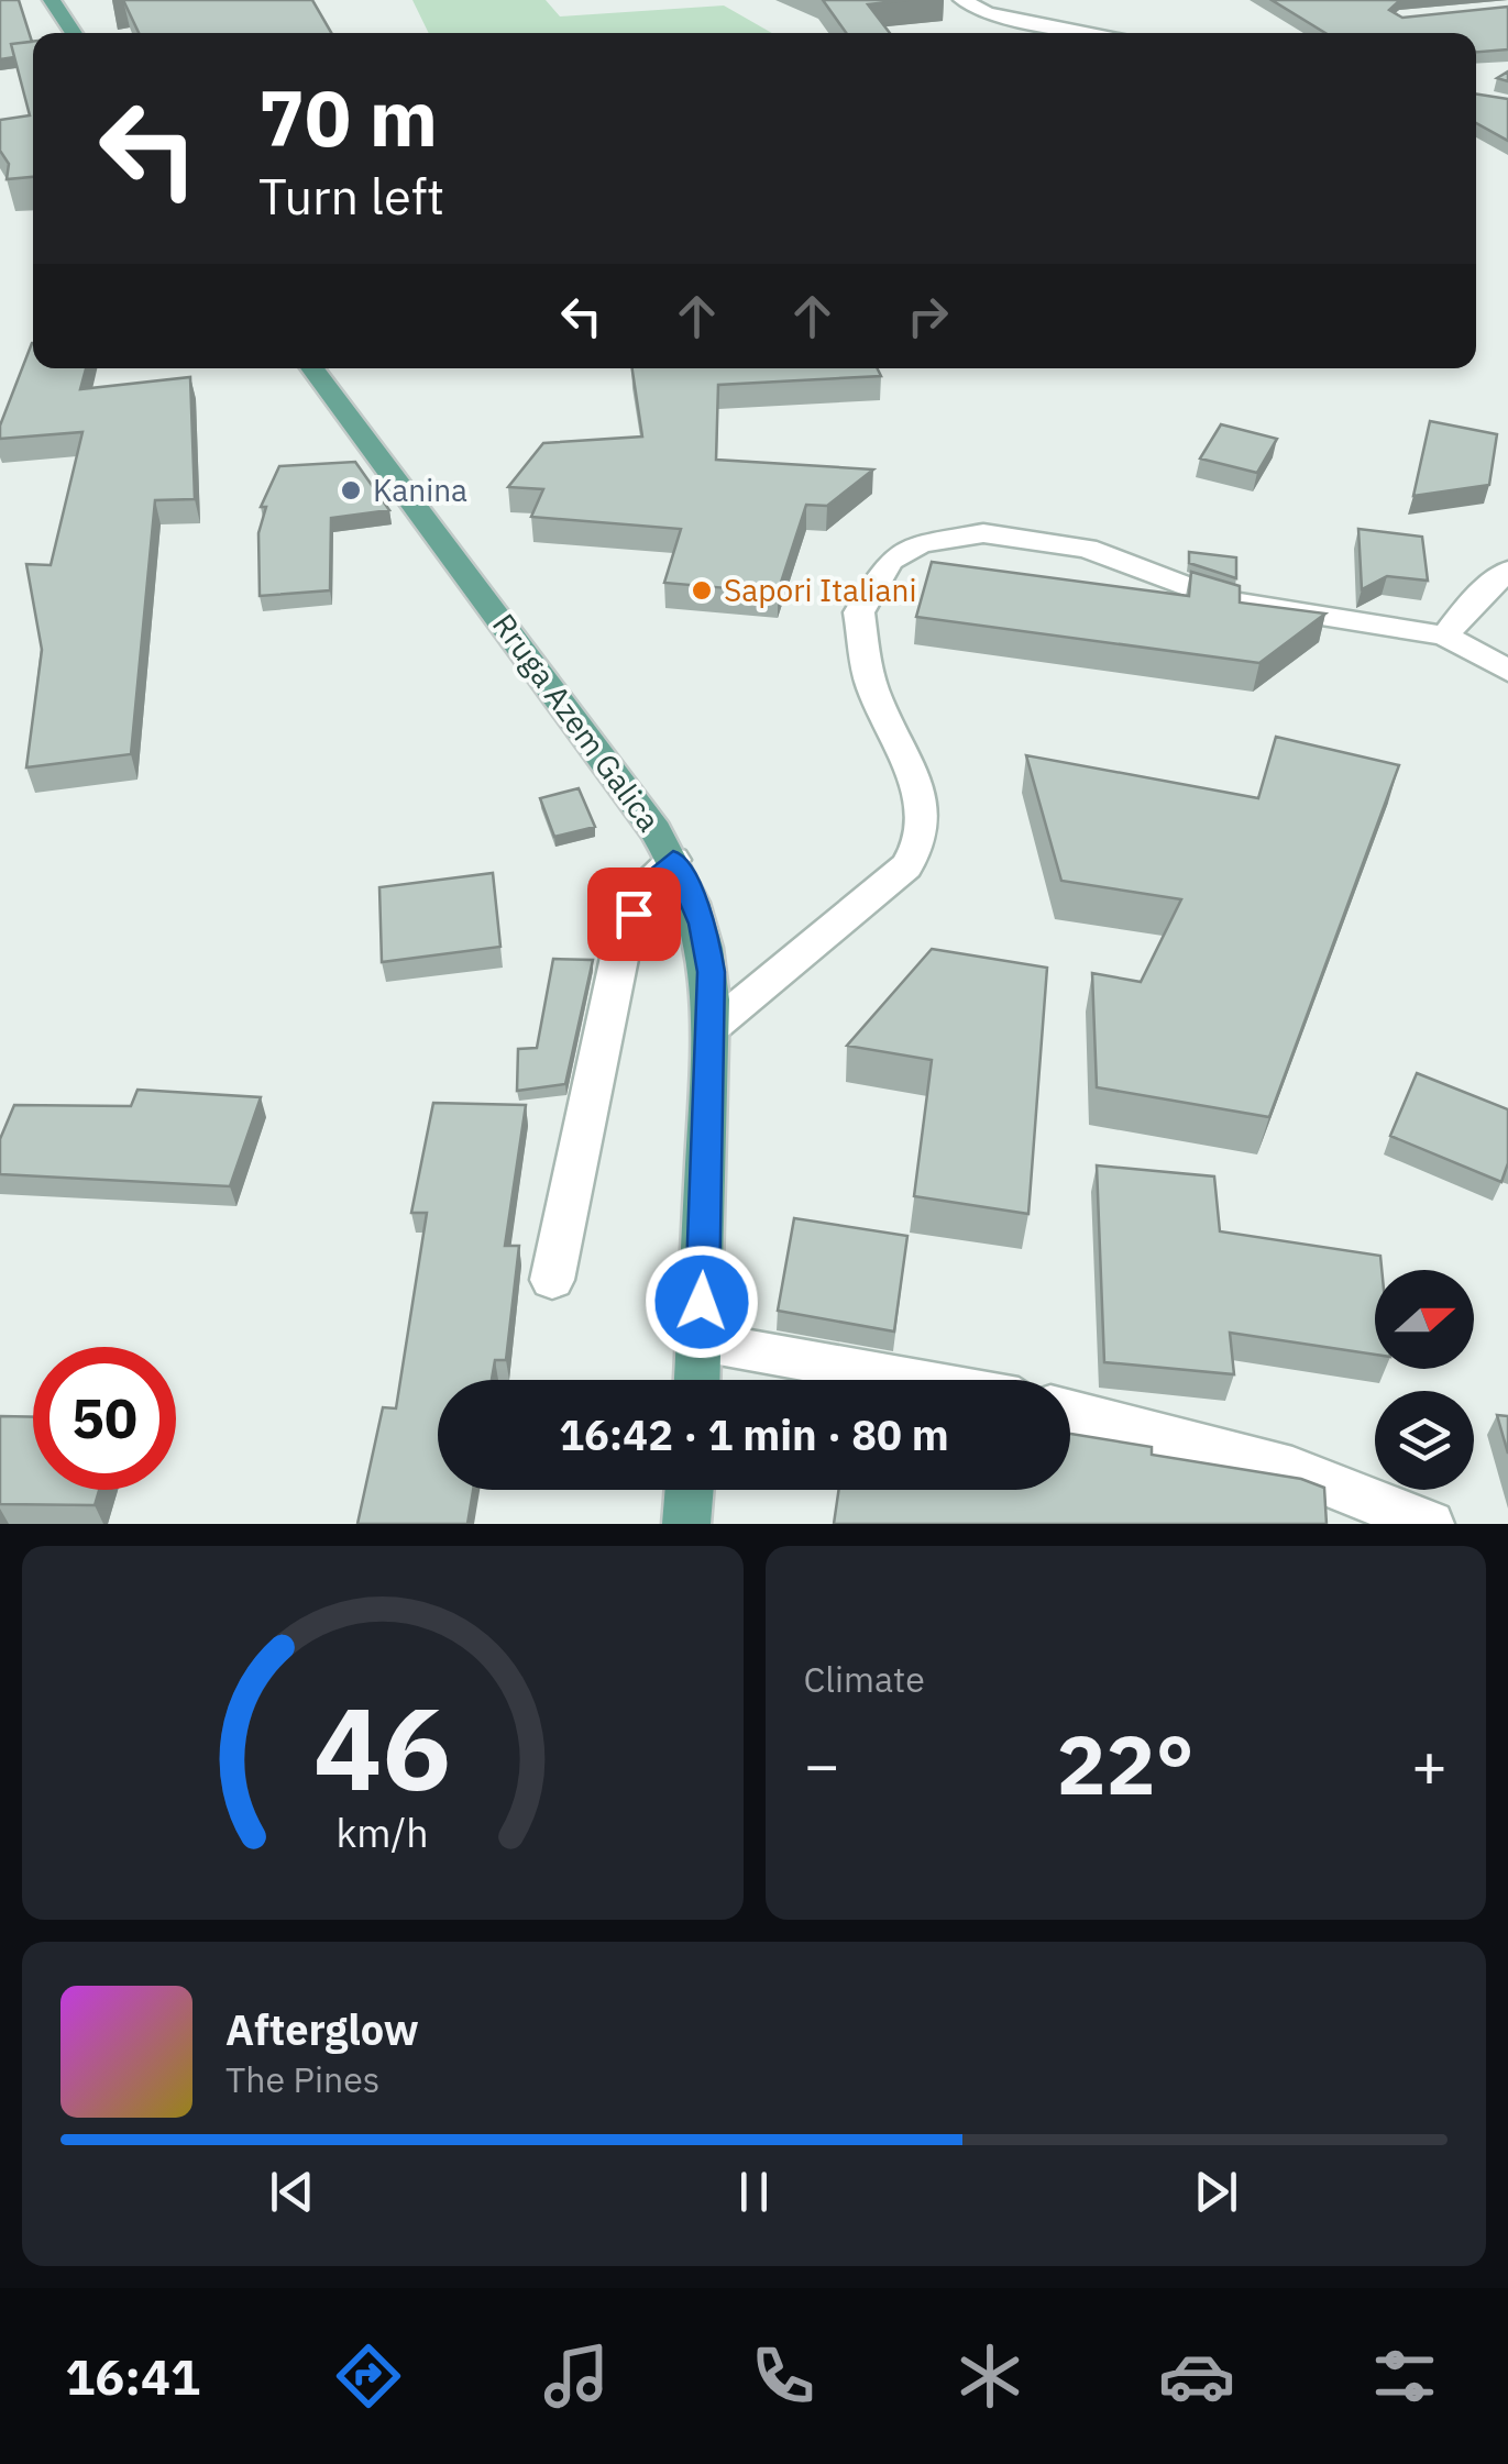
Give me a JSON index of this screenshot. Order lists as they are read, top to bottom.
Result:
{
  "streets": {
    "main road": ["Rruga Azem Galica"]
  },
  "places": ["Kanina", "Sapori Italiani"],
  "north": "right",
  "page": {
    "turn": ["70 m", "Turn left"],
    "limit": "50",
    "trip": "16:42 · 1 min · 80 m",
    "tile": "Climate",
    "heat": ["−", "22°", "+"],
    "song": ["Afterglow", "The Pines"],
    "tabs": "16:41",
    "gauge": ["46", "km/h"]
  }
}
